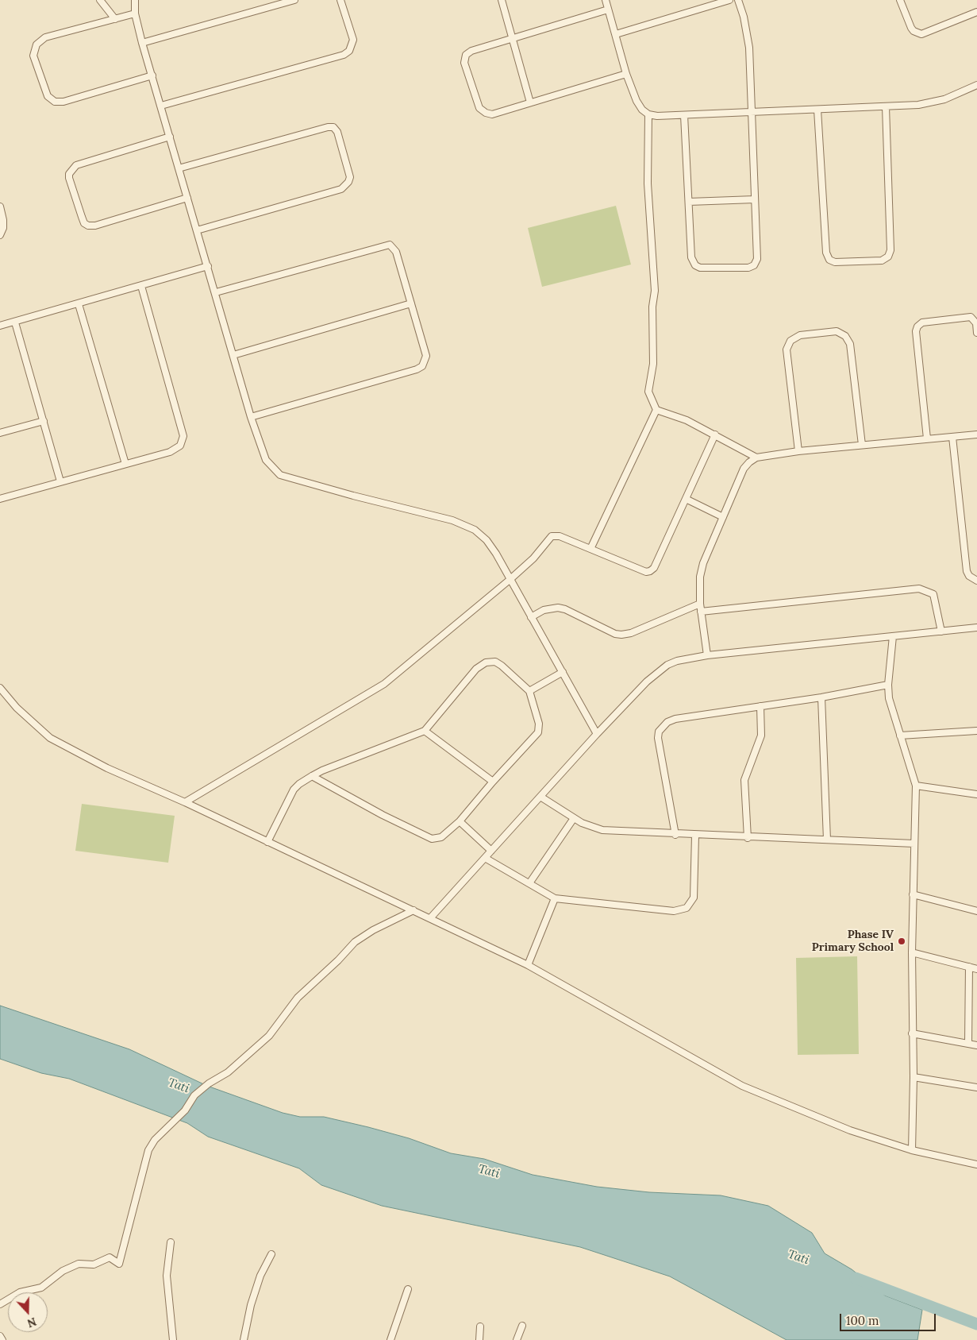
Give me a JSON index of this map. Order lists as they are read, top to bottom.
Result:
{
  "water": ["Tati"],
  "places": ["Phase IV Primary School"],
  "scale_bar": "100 m",
  "north": "bottom"
}
